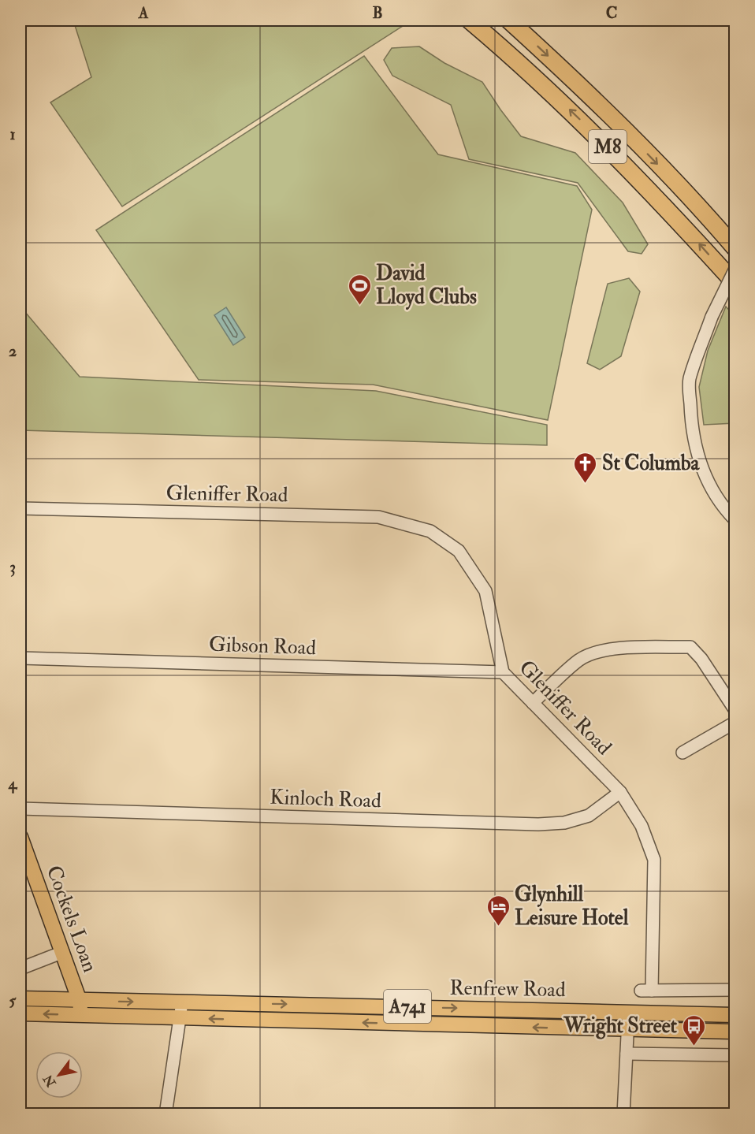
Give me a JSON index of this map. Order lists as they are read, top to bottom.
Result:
{
  "streets": {
    "highway": ["M8"],
    "main road": ["Cockels Loan", "Renfrew Road", "A741"],
    "street": ["Gleniffer Road", "Gibson Road", "Kinloch Road"]
  },
  "crossings": [
    ["Gleniffer Road", "Gibson Road"],
    ["Gleniffer Road", "Kinloch Road"],
    ["Cockels Loan", "Renfrew Road"],
    ["Cockels Loan", "A741"],
    ["Renfrew Road", "A741"]
  ],
  "places": {
    "sports": ["David Lloyd Clubs"],
    "church": ["St Columba"],
    "hotel": ["Glynhill Leisure Hotel"],
    "bus stop": ["Wright Street"]
  },
  "north": "bottom left",
  "grid": {
    "columns": ["A", "B", "C"],
    "rows": [
      "1",
      "2",
      "3",
      "4",
      "5"
    ]
  }
}
